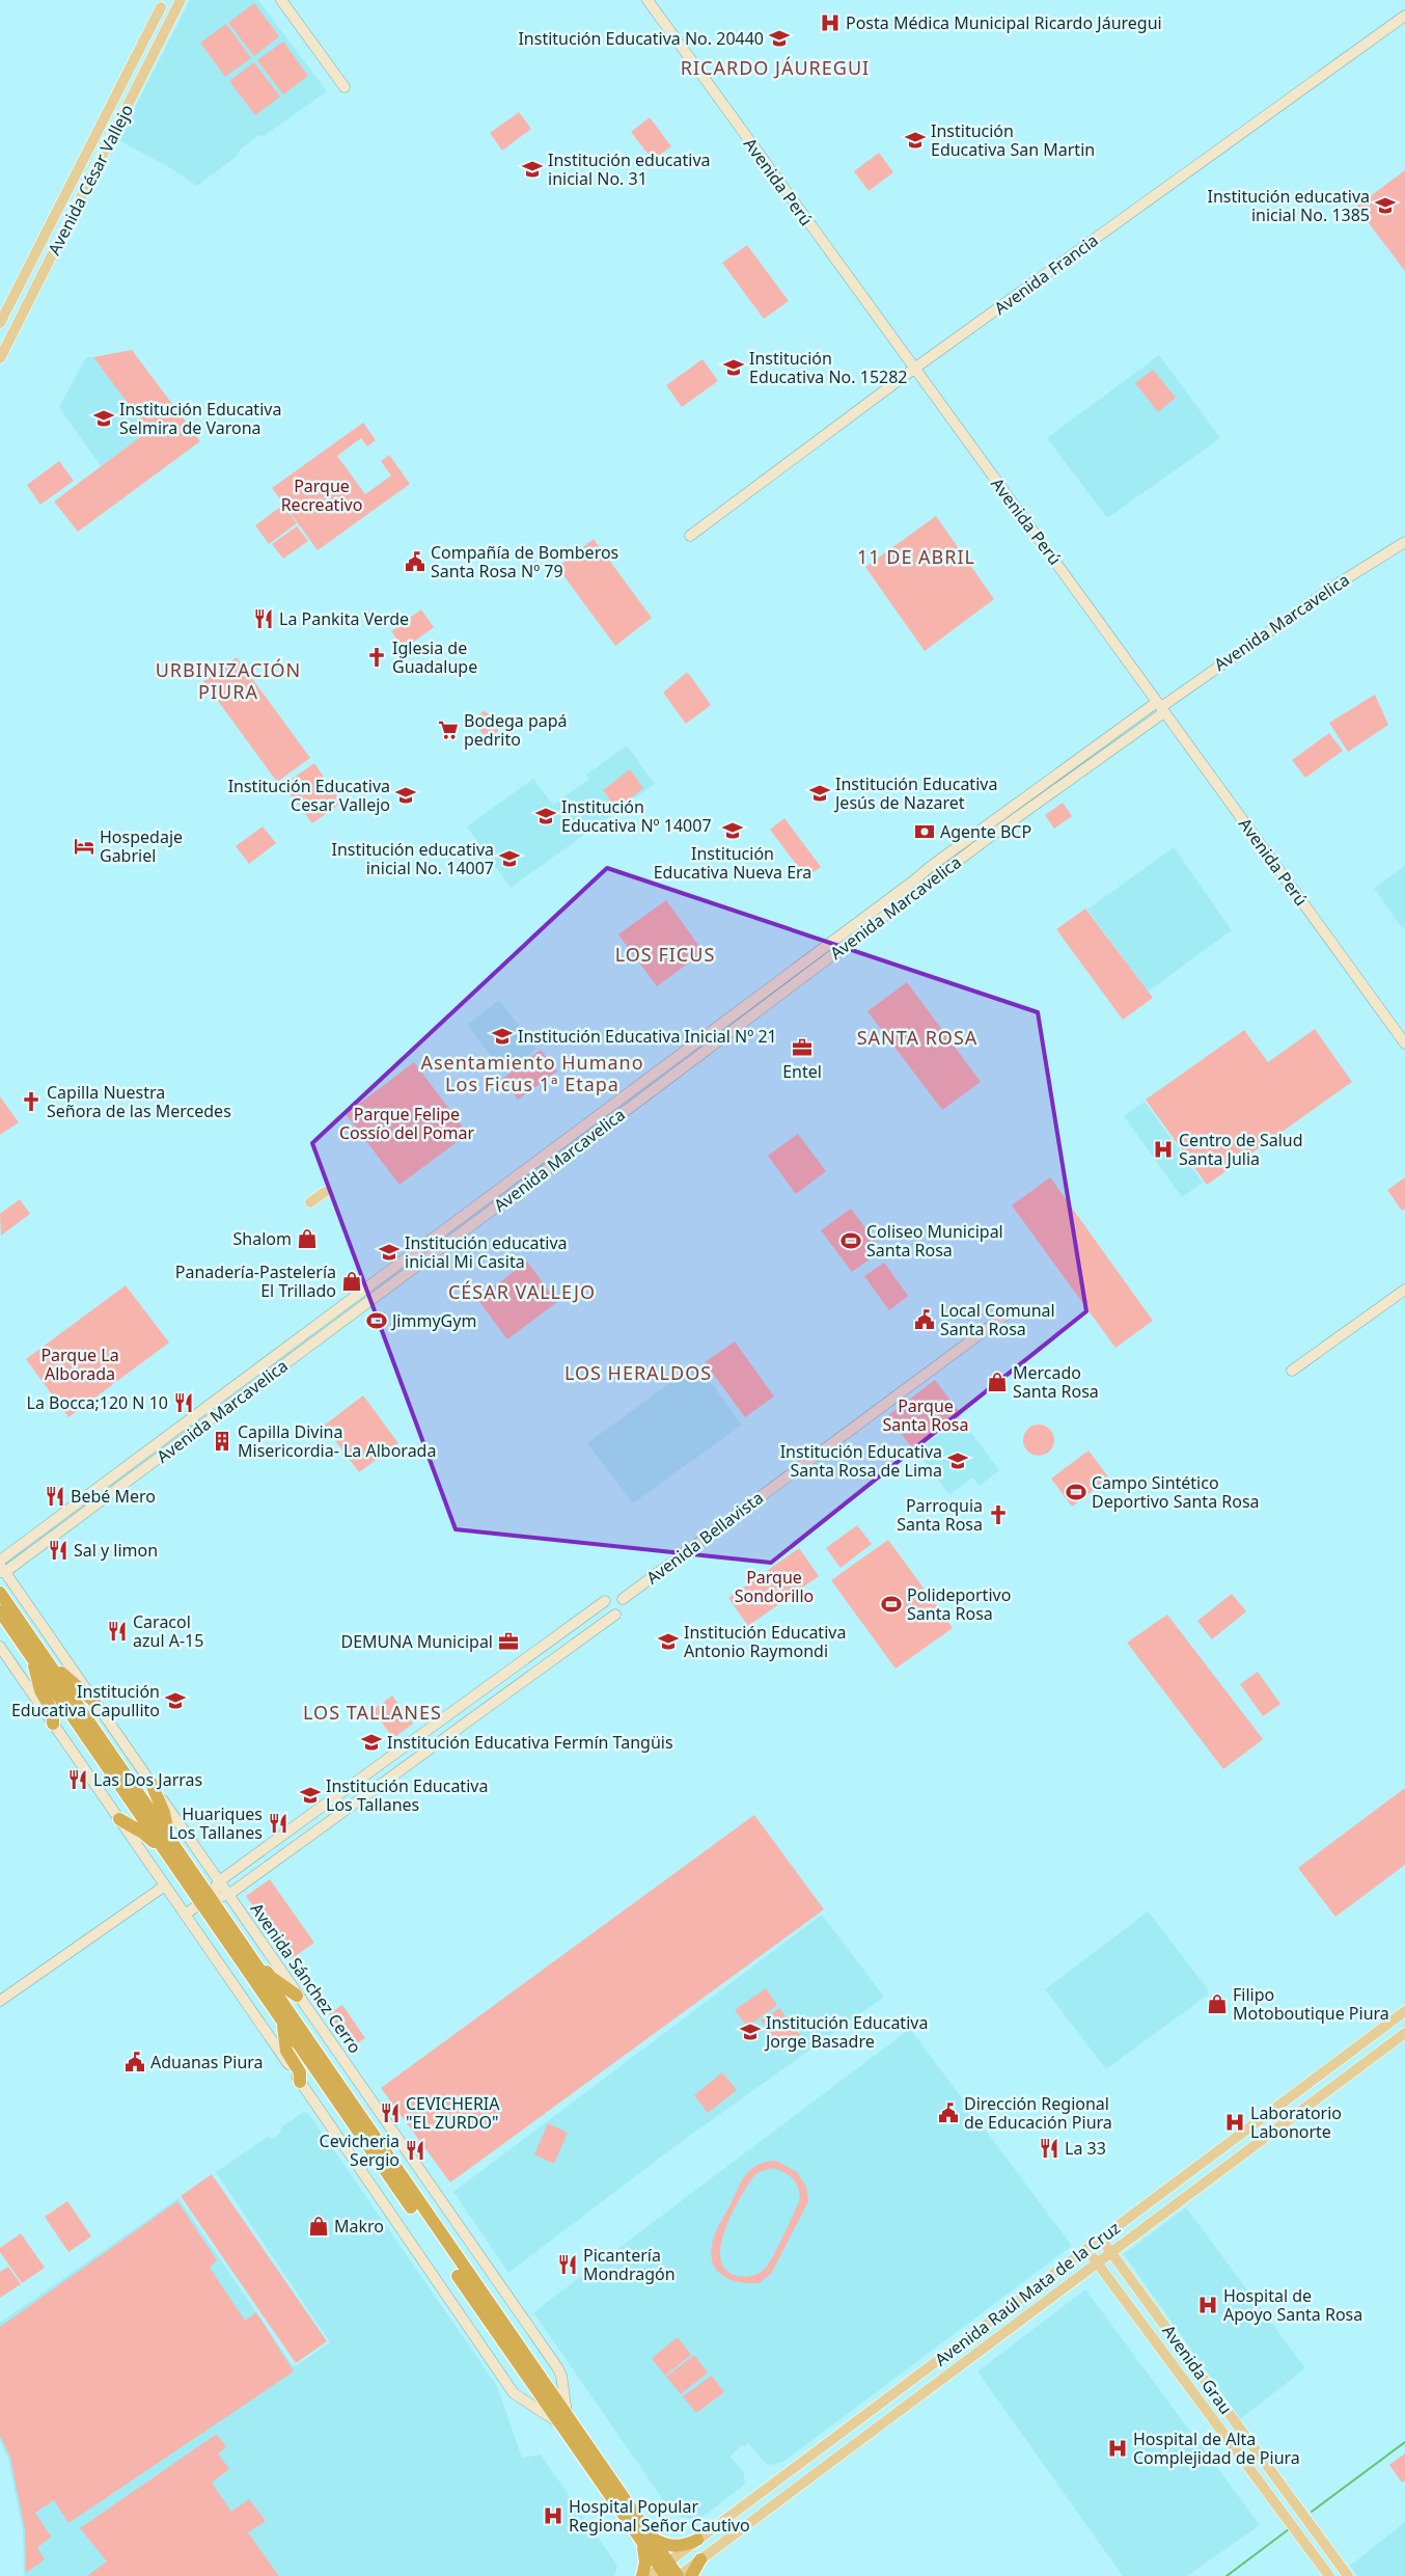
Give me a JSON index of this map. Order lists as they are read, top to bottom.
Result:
{
  "streets": {
    "highway": ["Avenida Sánchez Cerro"],
    "main road": ["Avenida César Vallejo", "Avenida Raúl Mata de la Cruz", "Avenida Grau"],
    "street": [
      "Avenida Perú",
      "Avenida Francia",
      "Avenida Marcavelica",
      "Avenida Bellavista"
    ]
  },
  "crossings": [
    ["Avenida Perú", "Avenida Francia"],
    ["Avenida Perú", "Avenida Marcavelica"],
    ["Avenida Marcavelica", "Avenida Sánchez Cerro"],
    ["Avenida Sánchez Cerro", "Avenida Raúl Mata de la Cruz"],
    ["Avenida Raúl Mata de la Cruz", "Avenida Grau"]
  ],
  "districts": [
    "RICARDO JÁUREGUI",
    "11 DE ABRIL",
    "URBINIZACIÓN PIURA",
    "LOS FICUS",
    "SANTA ROSA",
    "Asentamiento Humano Los Ficus 1ª Etapa",
    "CÉSAR VALLEJO",
    "LOS HERALDOS",
    "LOS TALLANES"
  ],
  "parks": [
    "Parque Recreativo",
    "Parque Felipe Cossío del Pomar",
    "Parque La Alborada",
    "Parque Santa Rosa",
    "Parque Sondorillo"
  ],
  "places": {
    "hospital": [
      "Posta Médica Municipal Ricardo Jáuregui",
      "Centro de Salud Santa Julia",
      "Laboratorio Labonorte",
      "Hospital de Apoyo Santa Rosa",
      "Hospital de Alta Complejidad de Piura",
      "Hospital Popular Regional Señor Cautivo"
    ],
    "school or university": [
      "Institución Educativa No. 20440",
      "Institución Educativa San Martin",
      "Institución educativa inicial No. 31",
      "Institución educativa inicial No. 1385",
      "Institución Educativa No. 15282",
      "Institución Educativa Selmira de Varona",
      "Institución Educativa Jesús de Nazaret",
      "Institución Educativa Cesar Vallejo",
      "Institución Educativa Nº 14007",
      "Institución Educativa Nueva Era",
      "Institución educativa inicial No. 14007",
      "Institución Educativa Inicial Nº 21",
      "Institución educativa inicial Mi Casita",
      "Institución Educativa Santa Rosa de Lima",
      "Institución Educativa Antonio Raymondi",
      "Institución Educativa Capullito",
      "Institución Educativa Fermín Tangüis",
      "Institución Educativa Los Tallanes",
      "Institución Educativa Jorge Basadre"
    ],
    "public building": [
      "Compañía de Bomberos Santa Rosa Nº 79",
      "Local Comunal Santa Rosa",
      "Aduanas Piura",
      "Dirección Regional de Educación Piura"
    ],
    "restaurant": [
      "La Pankita Verde",
      "La Bocca;120 N 10",
      "Bebé Mero",
      "Sal y limon",
      "Caracol azul A-15",
      "Las Dos Jarras",
      "Huariques Los Tallanes",
      "CEVICHERIA \"EL ZURDO\"",
      "La 33",
      "Cevicheria Sergio",
      "Picantería Mondragón"
    ],
    "church": ["Iglesia de Guadalupe", "Capilla Nuestra Señora de las Mercedes", "Parroquia Santa Rosa"],
    "supermarket": ["Bodega papá pedrito"],
    "bank": ["Agente BCP"],
    "hotel": ["Hospedaje Gabriel"],
    "office": ["Entel", "DEMUNA Municipal"],
    "shop": [
      "Shalom",
      "Panadería-Pastelería El Trillado",
      "Mercado Santa Rosa",
      "Filipo Motoboutique Piura",
      "Makro"
    ],
    "sports": [
      "Coliseo Municipal Santa Rosa",
      "JimmyGym",
      "Campo Sintético Deportivo Santa Rosa",
      "Polideportivo Santa Rosa"
    ],
    "building": ["Capilla Divina Misericordia- La Alborada"]
  }
}
